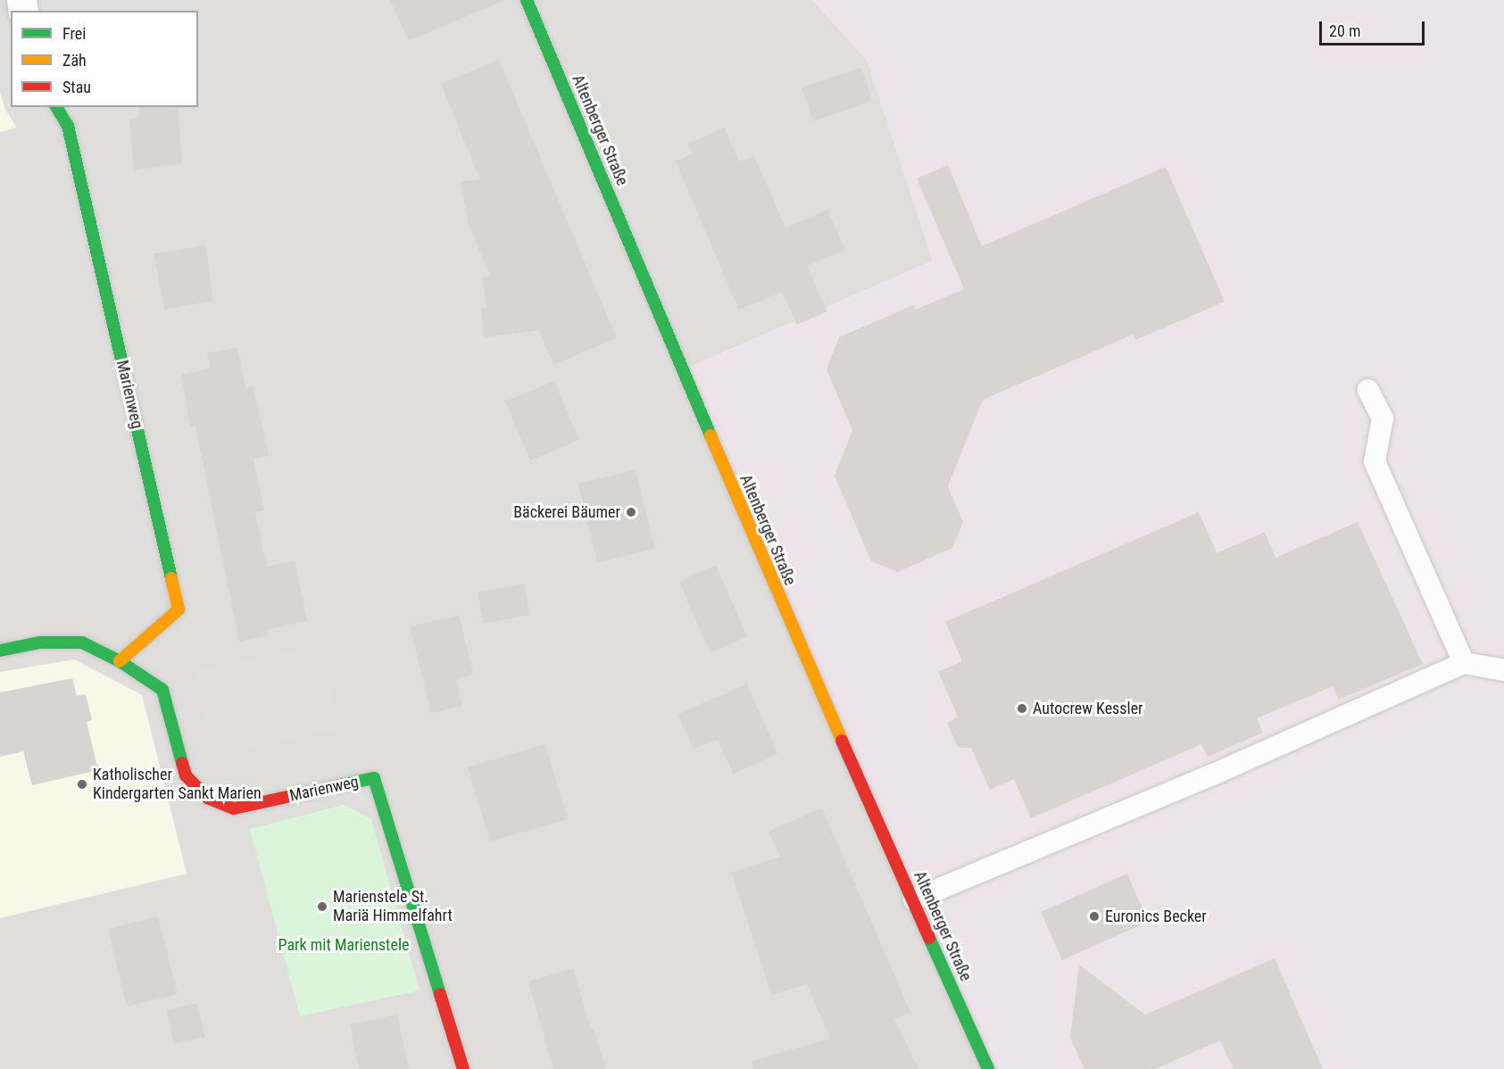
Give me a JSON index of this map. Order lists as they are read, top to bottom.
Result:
{
  "streets": {
    "street": ["Altenberger Straße", "Marienweg"]
  },
  "parks": ["Park mit Marienstele"],
  "places": [
    "Bäckerei Bäumer",
    "Autocrew Kessler",
    "Katholischer Kindergarten Sankt Marien",
    "Marienstele St. Mariä Himmelfahrt",
    "Euronics Becker"
  ],
  "legend": ["Frei", "Zäh", "Stau"],
  "scale_bar": "20 m"
}
